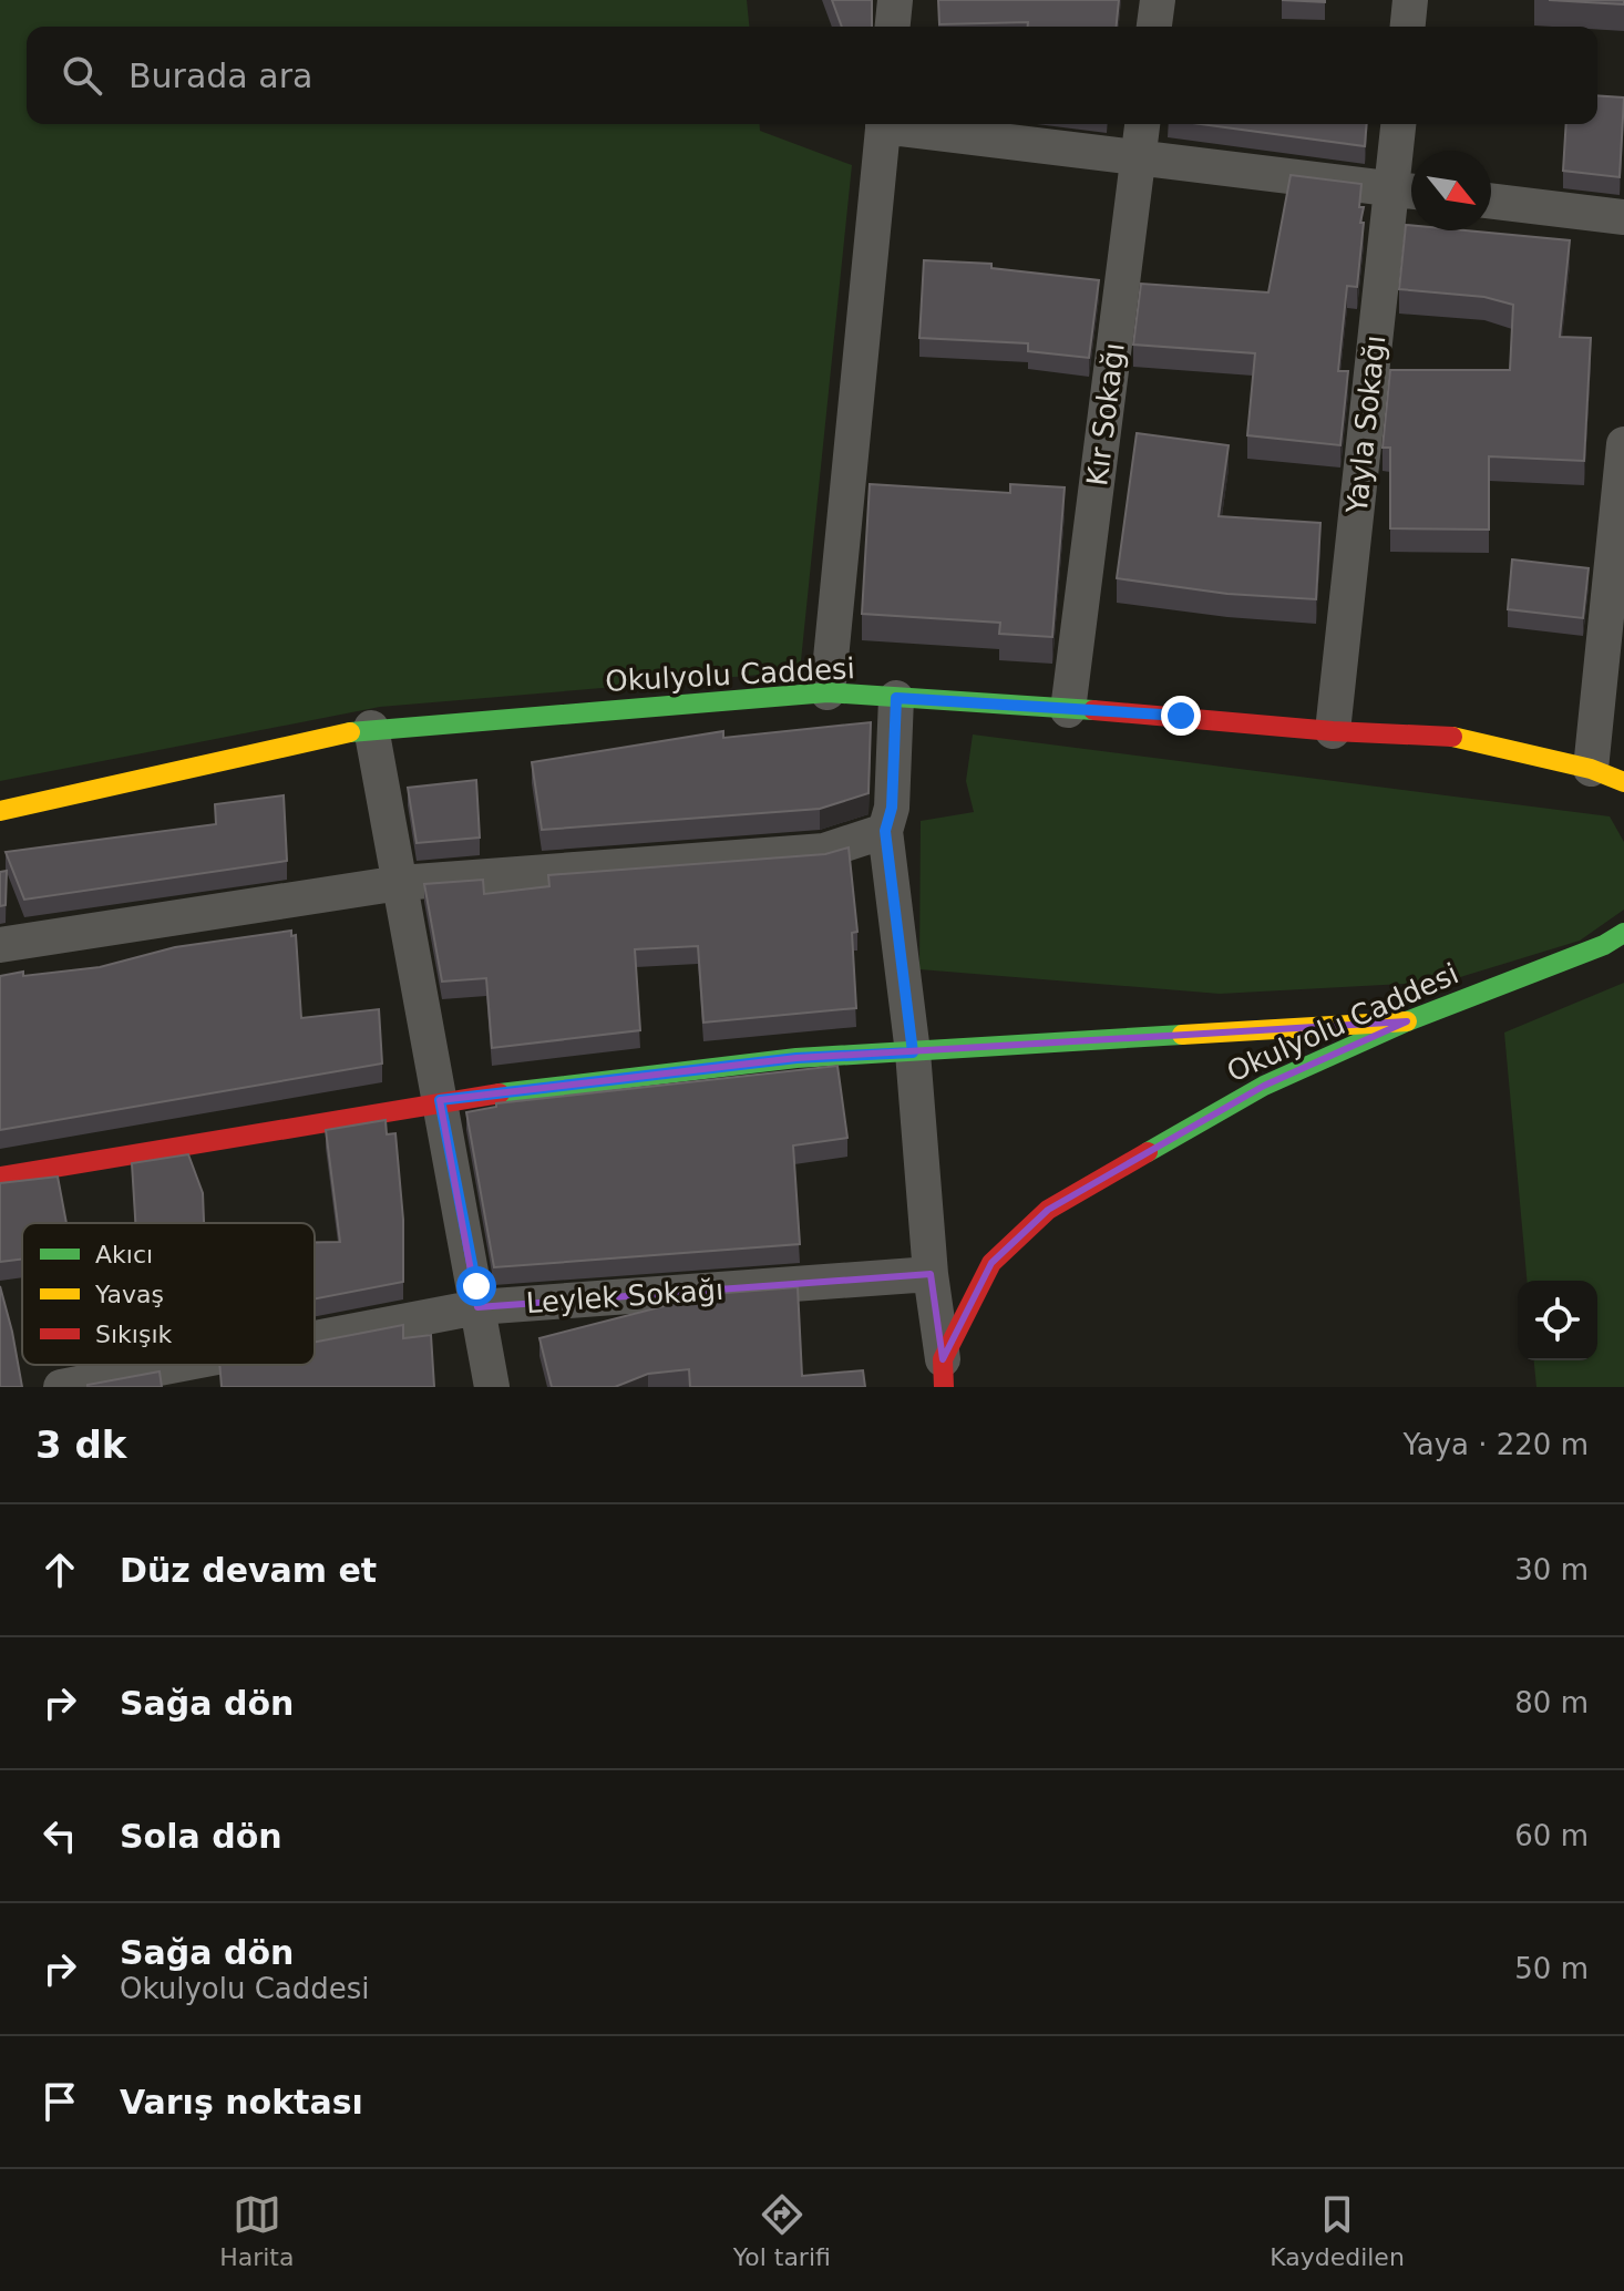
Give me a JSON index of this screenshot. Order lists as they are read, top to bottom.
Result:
{
  "streets": {
    "street": [
      "Kır Sokağı",
      "Yayla Sokağı",
      "Okulyolu Caddesi",
      "Leylek Sokağı"
    ]
  },
  "crossings": [
    ["Kır Sokağı", "Okulyolu Caddesi"],
    ["Yayla Sokağı", "Okulyolu Caddesi"]
  ],
  "legend": ["Akıcı", "Yavaş", "Sıkışık"],
  "north": "bottom right",
  "page": {
    "search": "Burada ara",
    "heading": ["3 dk", "Yaya · 220 m"],
    "list": [
      ["Düz devam et", "30 m"],
      ["Sağa dön", "80 m"],
      ["Sola dön", "60 m"],
      ["Sağa dön", "Okulyolu Caddesi", "50 m"],
      "Varış noktası"
    ],
    "nav": ["Harita", "Yol tarifi", "Kaydedilen"]
  }
}
